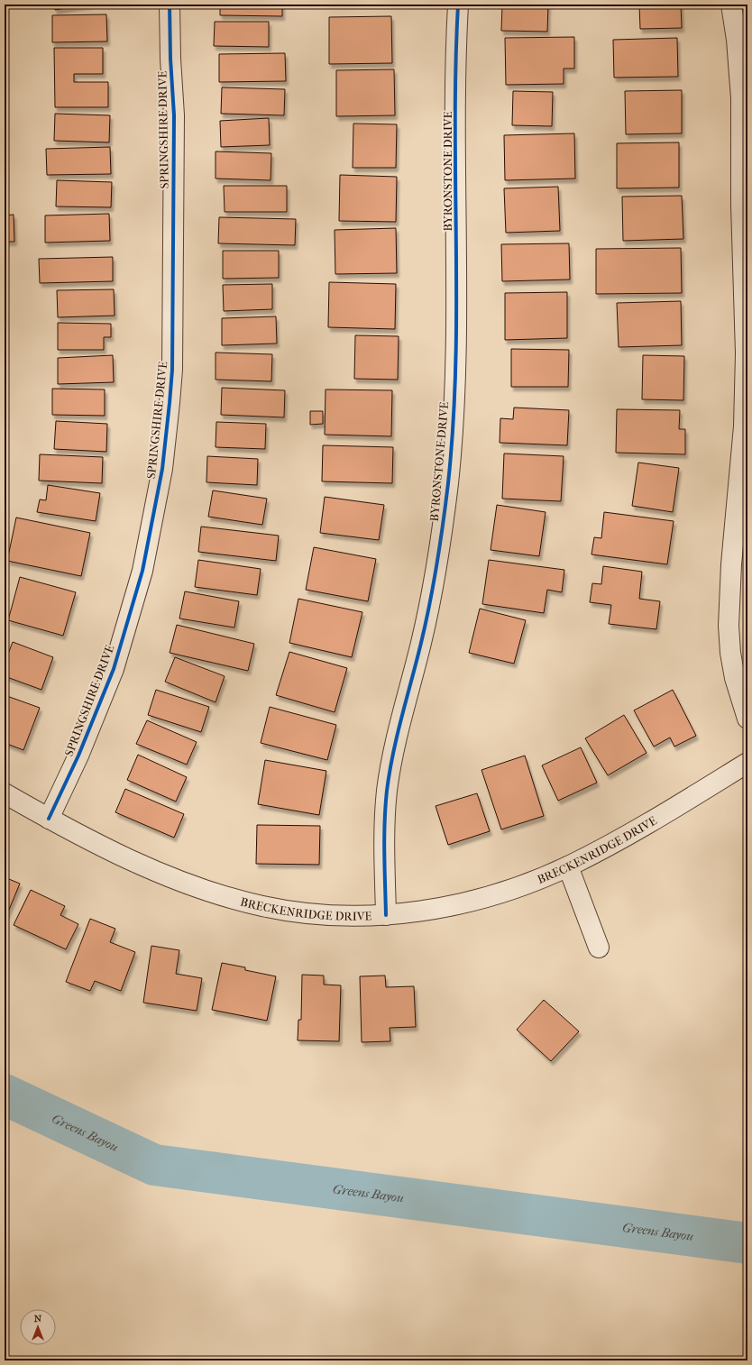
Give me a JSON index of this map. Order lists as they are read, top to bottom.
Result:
{
  "streets": {
    "street": ["SPRINGSHIRE DRIVE", "BYRONSTONE DRIVE", "BRECKENRIDGE DRIVE"]
  },
  "crossings": [
    ["SPRINGSHIRE DRIVE", "BRECKENRIDGE DRIVE"],
    ["BYRONSTONE DRIVE", "BRECKENRIDGE DRIVE"]
  ],
  "water": ["Greens Bayou"],
  "north": "top"
}
